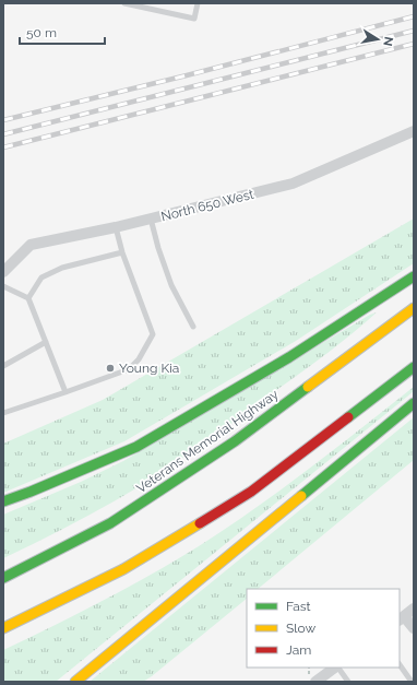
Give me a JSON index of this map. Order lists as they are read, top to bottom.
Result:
{
  "streets": {
    "highway": ["Veterans Memorial Highway"],
    "street": ["North 650 West"]
  },
  "places": ["Young Kia"],
  "legend": ["Fast", "Slow", "Jam"],
  "scale_bar": "50 m",
  "north": "right"
}
